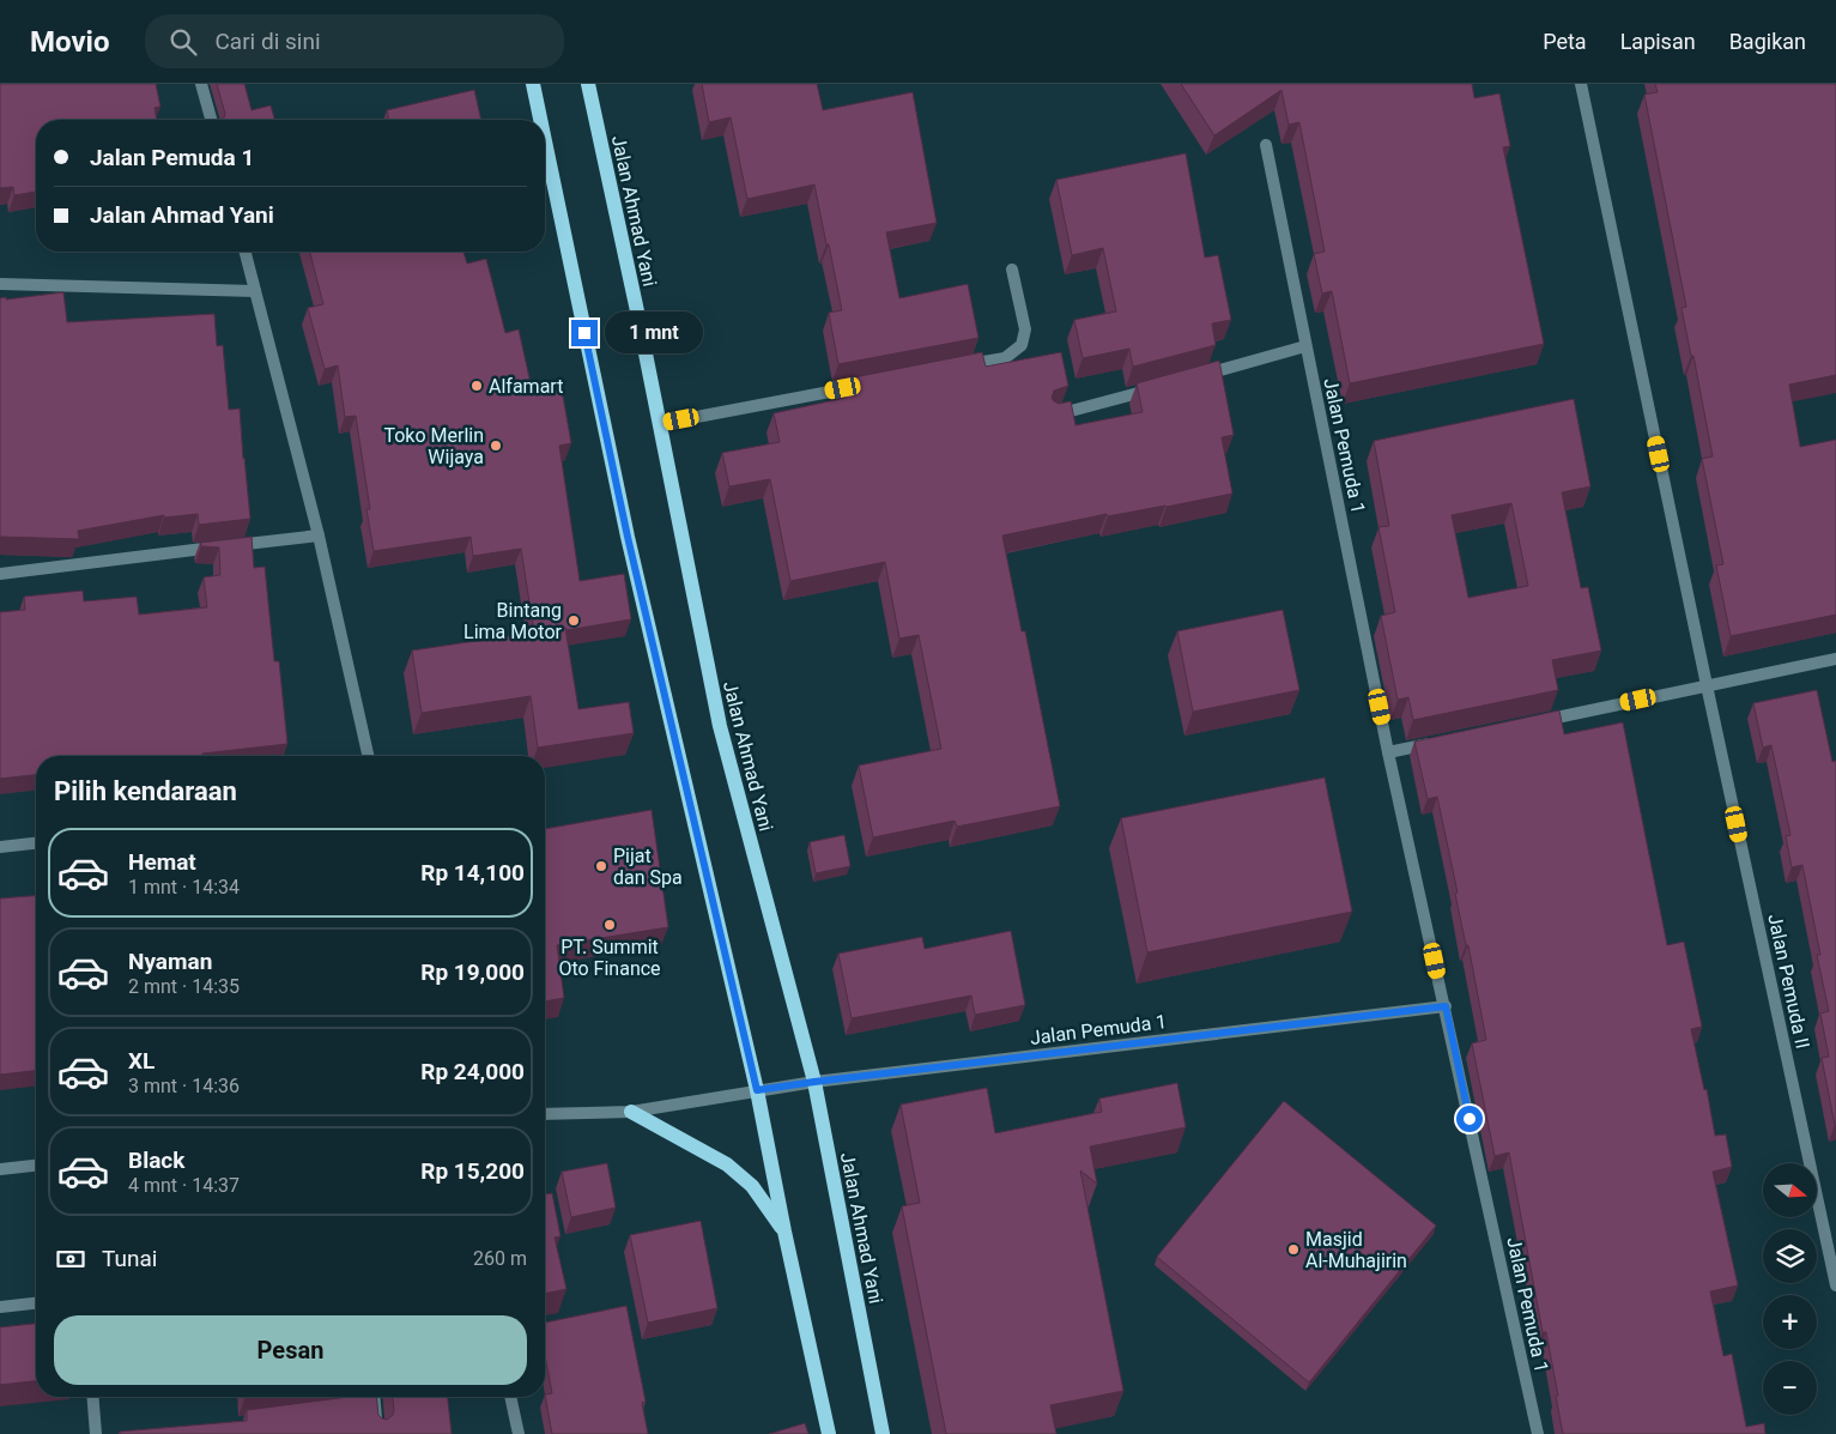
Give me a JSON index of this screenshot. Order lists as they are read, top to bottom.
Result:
{
  "streets": {
    "main road": ["Jalan Ahmad Yani"],
    "street": ["Jalan Pemuda 1", "Jalan Pemuda II"]
  },
  "crossings": [
    ["Jalan Ahmad Yani", "Jalan Pemuda 1"]
  ],
  "places": [
    "Alfamart",
    "Toko Merlin Wijaya",
    "Bintang Lima Motor",
    "Pijat dan Spa",
    "PT. Summit Oto Finance",
    "Masjid Al-Muhajirin"
  ],
  "north": "right",
  "page": {
    "header": "Movio",
    "search": "Cari di sini",
    "nav": ["Peta", "Lapisan", "Bagikan"],
    "banner": ["Jalan Pemuda 1", "Jalan Ahmad Yani"],
    "bubble": "1 mnt",
    "heading": "Pilih kendaraan",
    "list": [
      {
        "name": "Hemat",
        "note": "1 mnt · 14:34",
        "value": "Rp 14,100"
      },
      {
        "name": "Nyaman",
        "note": "2 mnt · 14:35",
        "value": "Rp 19,000"
      },
      {
        "name": "XL",
        "note": "3 mnt · 14:36",
        "value": "Rp 24,000"
      },
      {
        "name": "Black",
        "note": "4 mnt · 14:37",
        "value": "Rp 15,200"
      }
    ],
    "map_buttons": ["+", "−"],
    "pay": ["Tunai", "260 m"],
    "buttons": "Pesan"
  }
}
